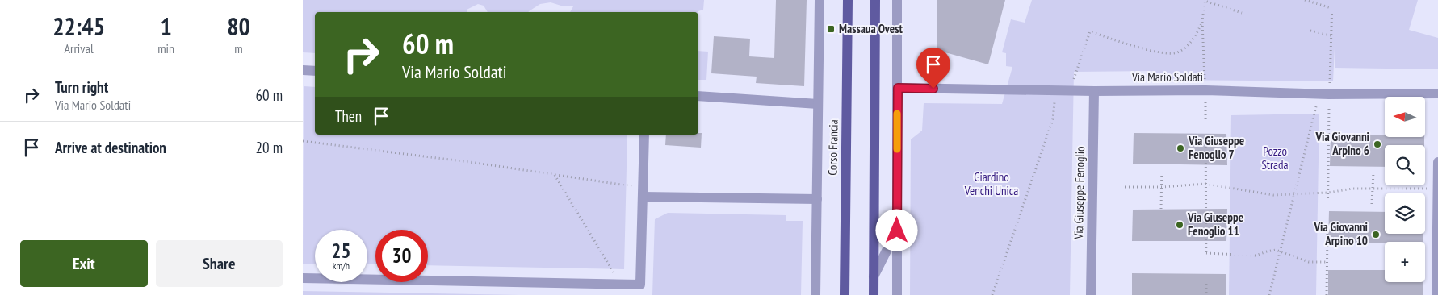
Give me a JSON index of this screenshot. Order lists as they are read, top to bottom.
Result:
{
  "streets": {
    "main road": ["Corso Francia"],
    "street": ["Via Mario Soldati", "Via Giuseppe Fenoglio"]
  },
  "crossings": [
    ["Via Mario Soldati", "Via Giuseppe Fenoglio"]
  ],
  "parks": ["Pozzo Strada", "Giardino Venchi Unica"],
  "places": {
    "transit": ["Massaua Ovest"],
    "other": [
      "Via Giovanni Arpino 6",
      "Via Giuseppe Fenoglio 7",
      "Via Giuseppe Fenoglio 11",
      "Via Giovanni Arpino 10"
    ]
  },
  "north": "left",
  "page": {
    "eta": [
      "22:45",
      "Arrival",
      "1",
      "min",
      "80",
      "m"
    ],
    "turn": ["60 m", "Via Mario Soldati"],
    "list": [
      {
        "name": "Turn right",
        "note": "Via Mario Soldati",
        "value": "60 m"
      },
      {
        "name": "Arrive at destination",
        "value": "20 m"
      }
    ],
    "map_buttons": "+",
    "then": "Then",
    "speed": "25 km/h",
    "limit": "30",
    "buttons": ["Exit", "Share"]
  }
}
